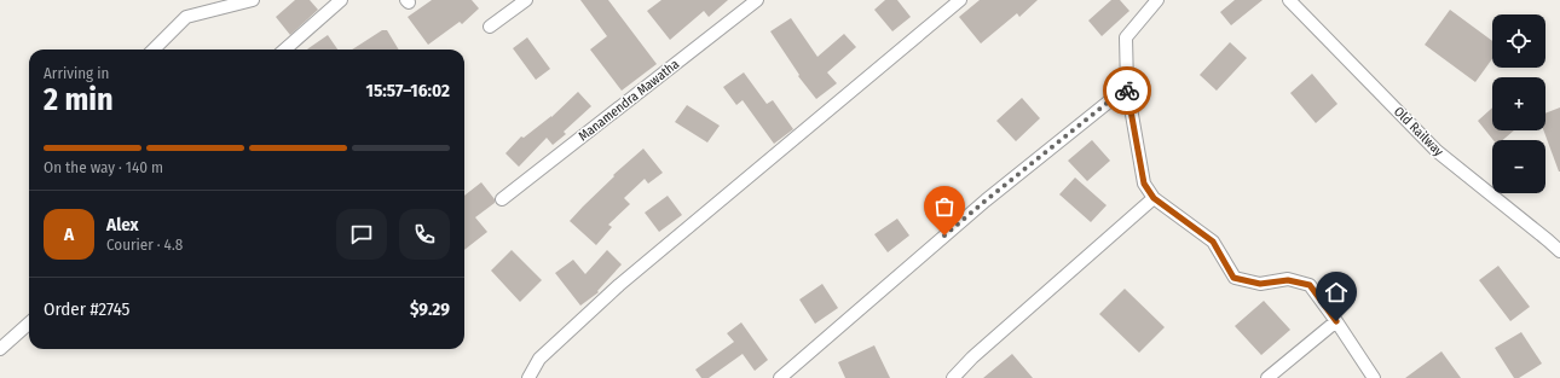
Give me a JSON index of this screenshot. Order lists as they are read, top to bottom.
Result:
{
  "streets": {
    "street": ["Manamendra Mawatha", "Old Railway"]
  },
  "page": {
    "map_buttons": ["+", "−"],
    "heading": ["2 min", "Arriving in", "15:57–16:02"],
    "panel": [
      "Alex",
      "Courier · 4.8",
      "Order #2745",
      "$9.29"
    ],
    "bar": "On the way · 140 m",
    "round": "A"
  }
}
